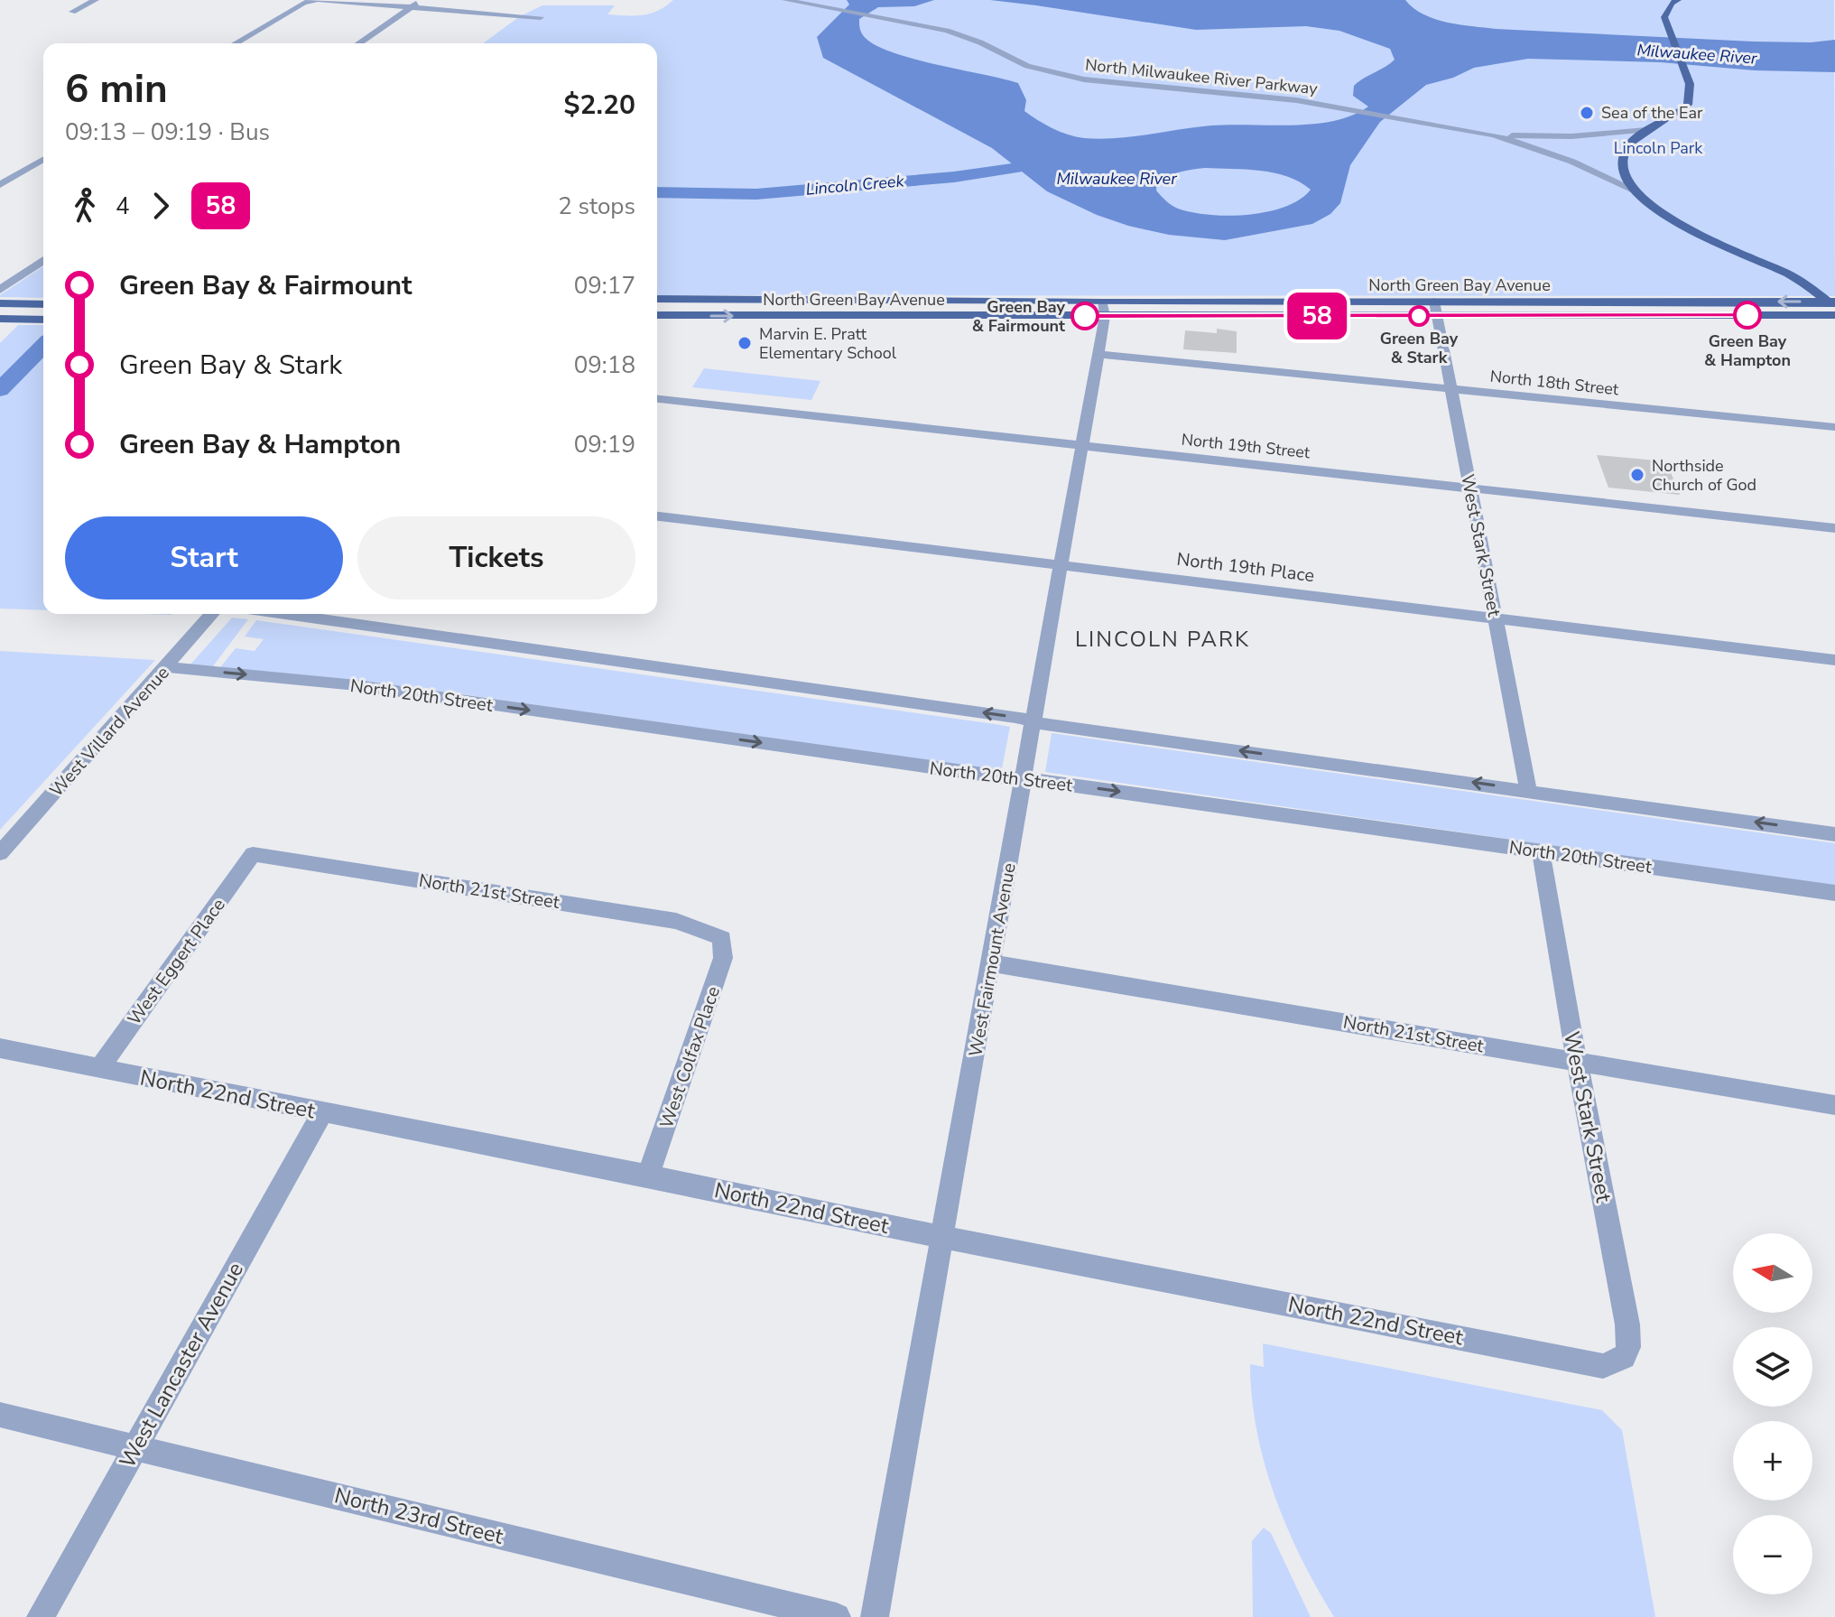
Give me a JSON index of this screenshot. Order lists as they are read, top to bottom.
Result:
{
  "streets": {
    "main road": ["North Green Bay Avenue"],
    "street": [
      "North Milwaukee River Parkway",
      "North 18th Street",
      "North 19th Street",
      "West Stark Street",
      "North 19th Place",
      "North 20th Street",
      "West Villard Avenue",
      "North 21st Street",
      "West Fairmount Avenue",
      "West Eggert Place",
      "West Colfax Place",
      "North 22nd Street",
      "West Lancaster Avenue",
      "North 23rd Street"
    ]
  },
  "crossings": [
    ["North Green Bay Avenue", "West Stark Street"],
    ["North Green Bay Avenue", "West Fairmount Avenue"],
    ["North 18th Street", "West Stark Street"],
    ["North 18th Street", "West Fairmount Avenue"],
    ["North 19th Street", "West Stark Street"],
    ["North 19th Street", "West Fairmount Avenue"],
    ["West Stark Street", "North 19th Place"],
    ["West Stark Street", "North 20th Street"],
    ["West Stark Street", "North 21st Street"],
    ["West Stark Street", "North 22nd Street"],
    ["North 19th Place", "West Fairmount Avenue"],
    ["North 20th Street", "West Villard Avenue"],
    ["North 20th Street", "West Fairmount Avenue"],
    ["North 21st Street", "West Fairmount Avenue"],
    ["North 21st Street", "West Eggert Place"],
    ["North 21st Street", "West Colfax Place"],
    ["West Fairmount Avenue", "North 22nd Street"],
    ["West Eggert Place", "North 22nd Street"],
    ["West Colfax Place", "North 22nd Street"],
    ["North 22nd Street", "West Lancaster Avenue"],
    ["West Lancaster Avenue", "North 23rd Street"]
  ],
  "districts": ["LINCOLN PARK"],
  "water": ["Milwaukee River", "Lincoln Creek"],
  "parks": ["Lincoln Park"],
  "places": [
    "Sea of the Ear",
    "Green Bay & Hampton",
    "Green Bay & Fairmount",
    "Green Bay & Stark",
    "Marvin E. Pratt Elementary School",
    "Northside Church of God"
  ],
  "lines": ["bus line 58"],
  "north": "left",
  "page": {
    "on_map": "58",
    "heading": ["6 min", "09:13 – 09:19 · Bus", "$2.20"],
    "legs": ["4", "58", "2 stops"],
    "list": [
      {
        "name": "Green Bay & Fairmount",
        "value": "09:17"
      },
      {
        "name": "Green Bay & Stark",
        "value": "09:18"
      },
      {
        "name": "Green Bay & Hampton",
        "value": "09:19"
      }
    ],
    "buttons": ["Start", "Tickets"],
    "map_buttons": ["+", "−"]
  }
}
